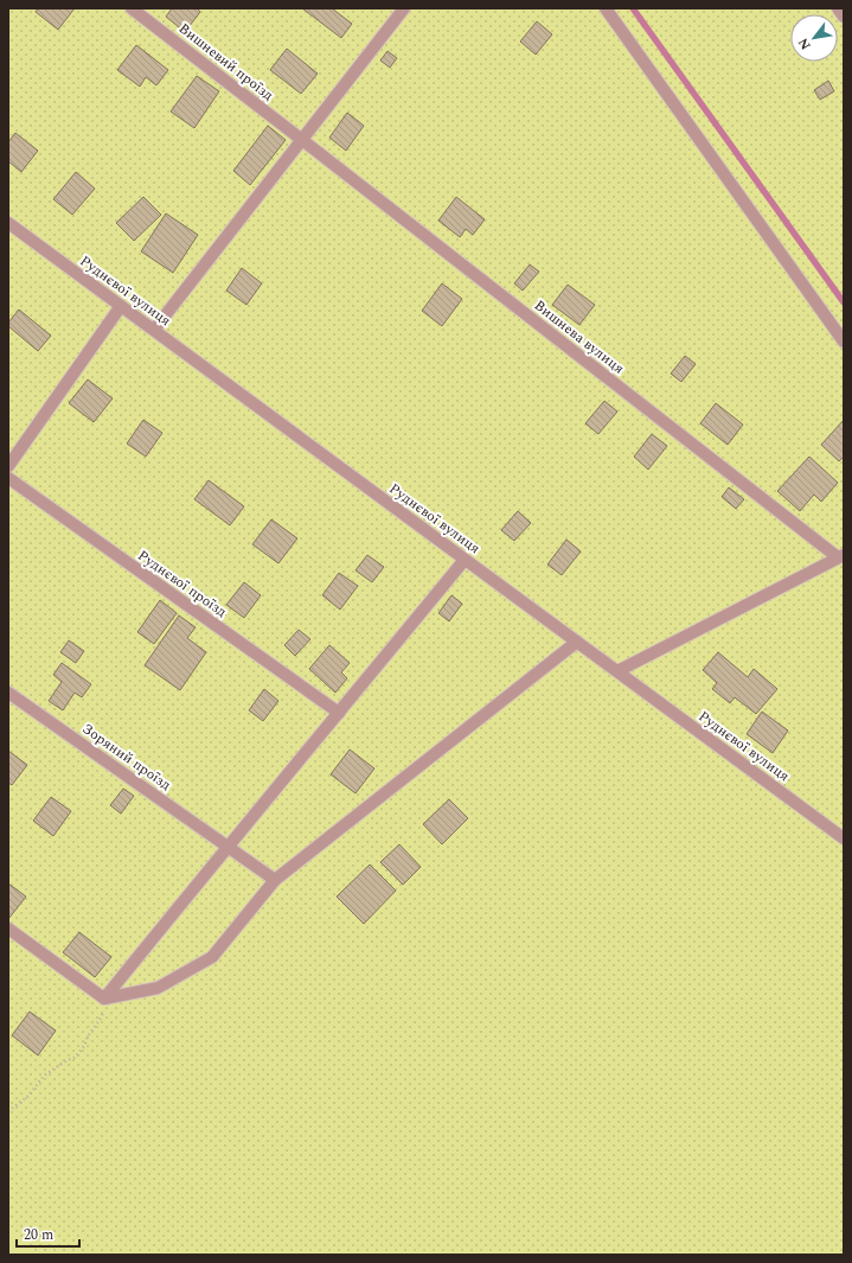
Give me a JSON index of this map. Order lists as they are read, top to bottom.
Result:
{
  "streets": {
    "street": [
      "Вишневий проїзд",
      "Руднєвої вулиця",
      "Вишнева вулиця",
      "Руднєвої проїзд",
      "Зоряний проїзд"
    ]
  },
  "crossings": [
    ["Вишневий проїзд", "Вишнева вулиця"]
  ],
  "scale_bar": "20 m",
  "north": "bottom left"
}
